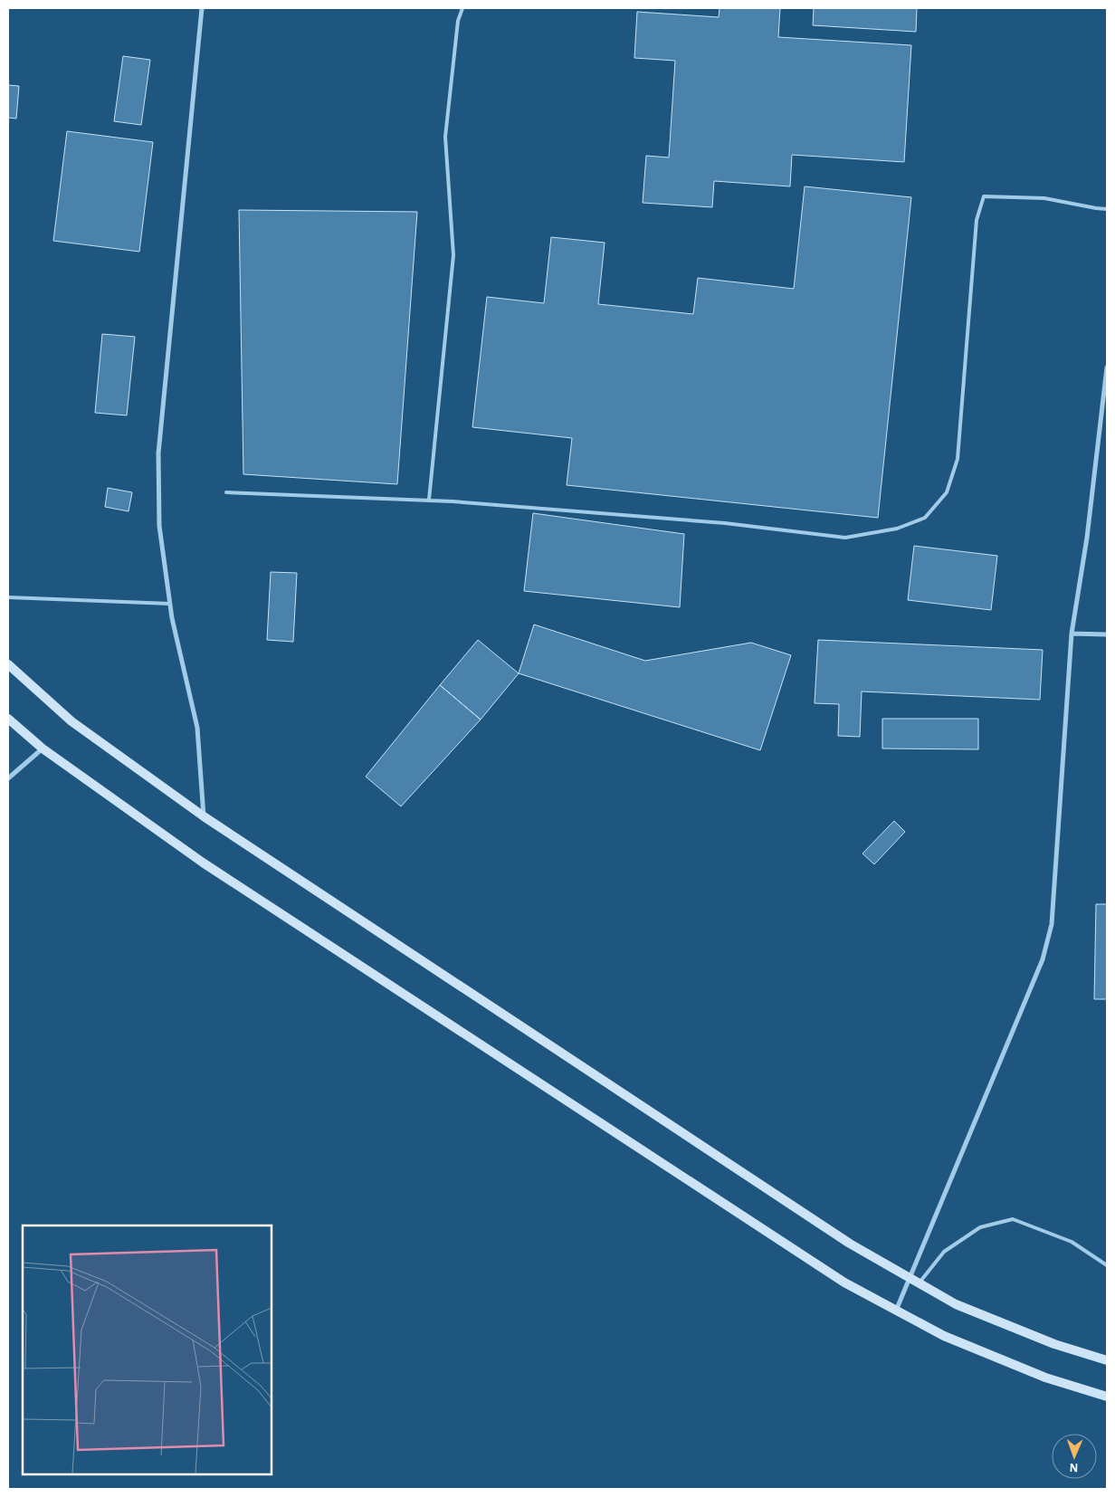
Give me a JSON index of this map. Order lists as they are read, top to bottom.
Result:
{
  "north": "bottom"
}
